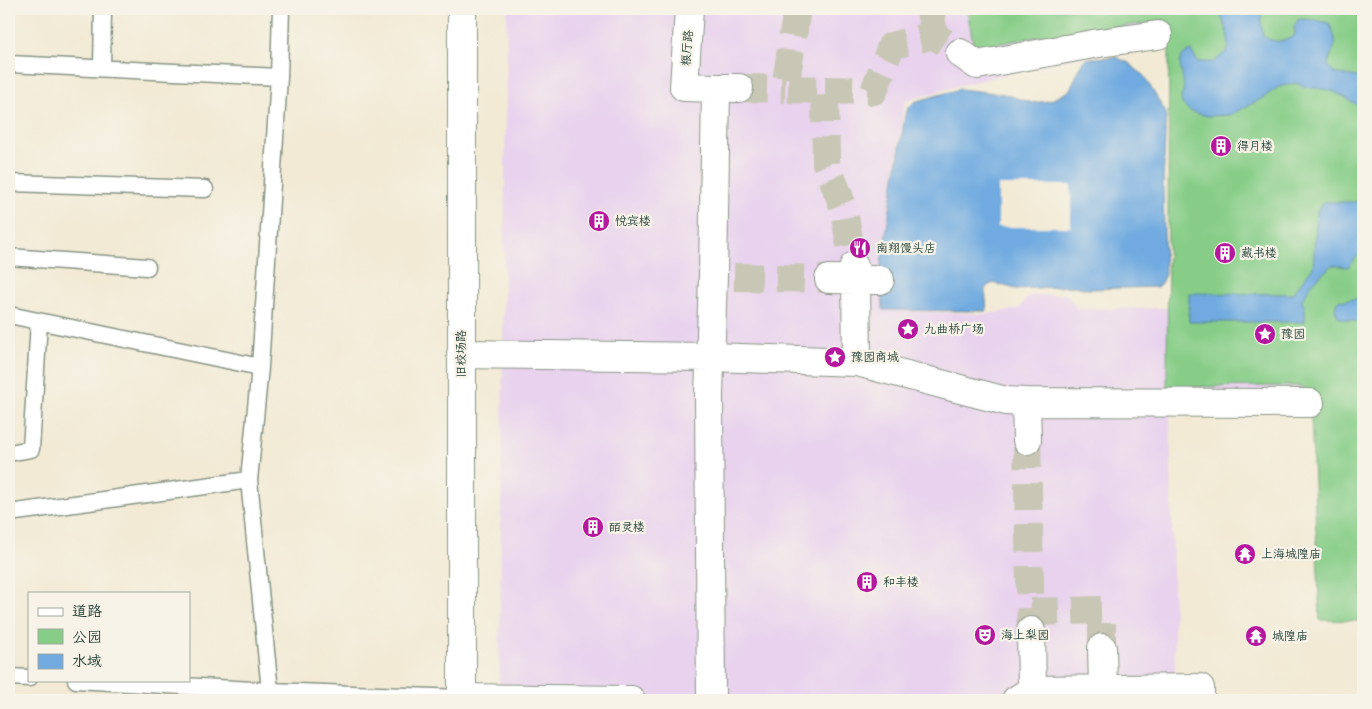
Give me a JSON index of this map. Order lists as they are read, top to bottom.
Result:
{
  "streets": {
    "street": ["粮厅路", "旧校场路"]
  },
  "places": {
    "building": [
      "得月楼",
      "悦宾楼",
      "藏书楼",
      "皕灵楼",
      "和丰楼"
    ],
    "restaurant": ["南翔馒头店"],
    "place": ["九曲桥广场", "豫园", "豫园商城"],
    "temple": ["上海城隍庙", "城隍庙"],
    "theatre": ["海上梨园"]
  },
  "legend": ["道路", "公园", "水域"]
}
